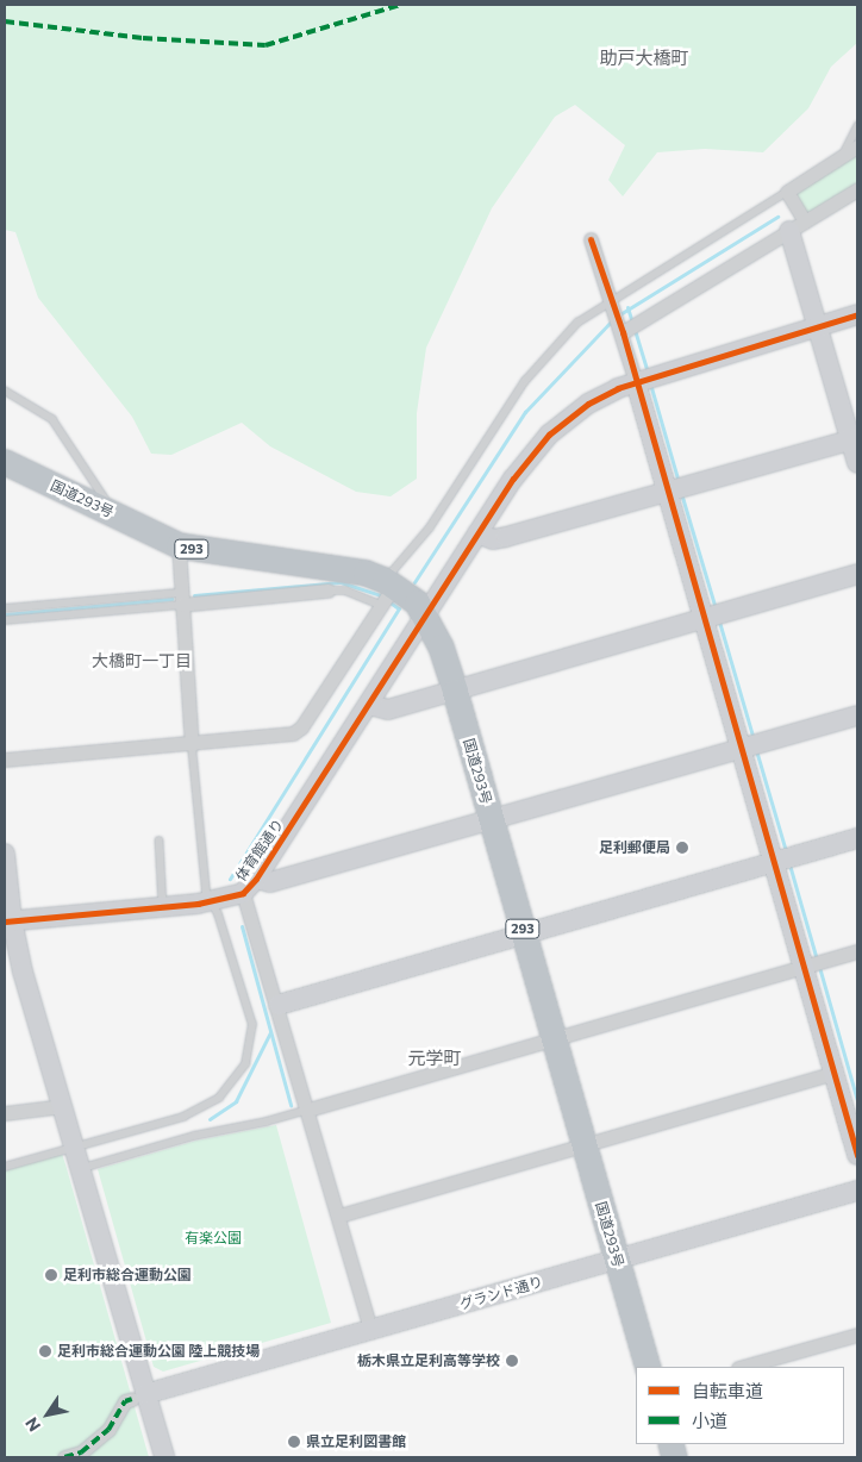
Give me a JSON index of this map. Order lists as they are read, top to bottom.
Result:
{
  "streets": {
    "highway": ["国道293号", "293"],
    "street": ["体育館通り", "グランド通り"]
  },
  "crossings": [
    ["国道293号", "体育館通り"],
    ["国道293号", "グランド通り"]
  ],
  "districts": ["助戸大橋町", "大橋町一丁目", "元学町"],
  "parks": ["有楽公園"],
  "places": [
    "足利郵便局",
    "足利市総合運動公園",
    "足利市総合運動公園 陸上競技場",
    "栃木県立足利高等学校",
    "県立足利図書館"
  ],
  "legend": ["自転車道", "小道"],
  "north": "bottom left"
}
